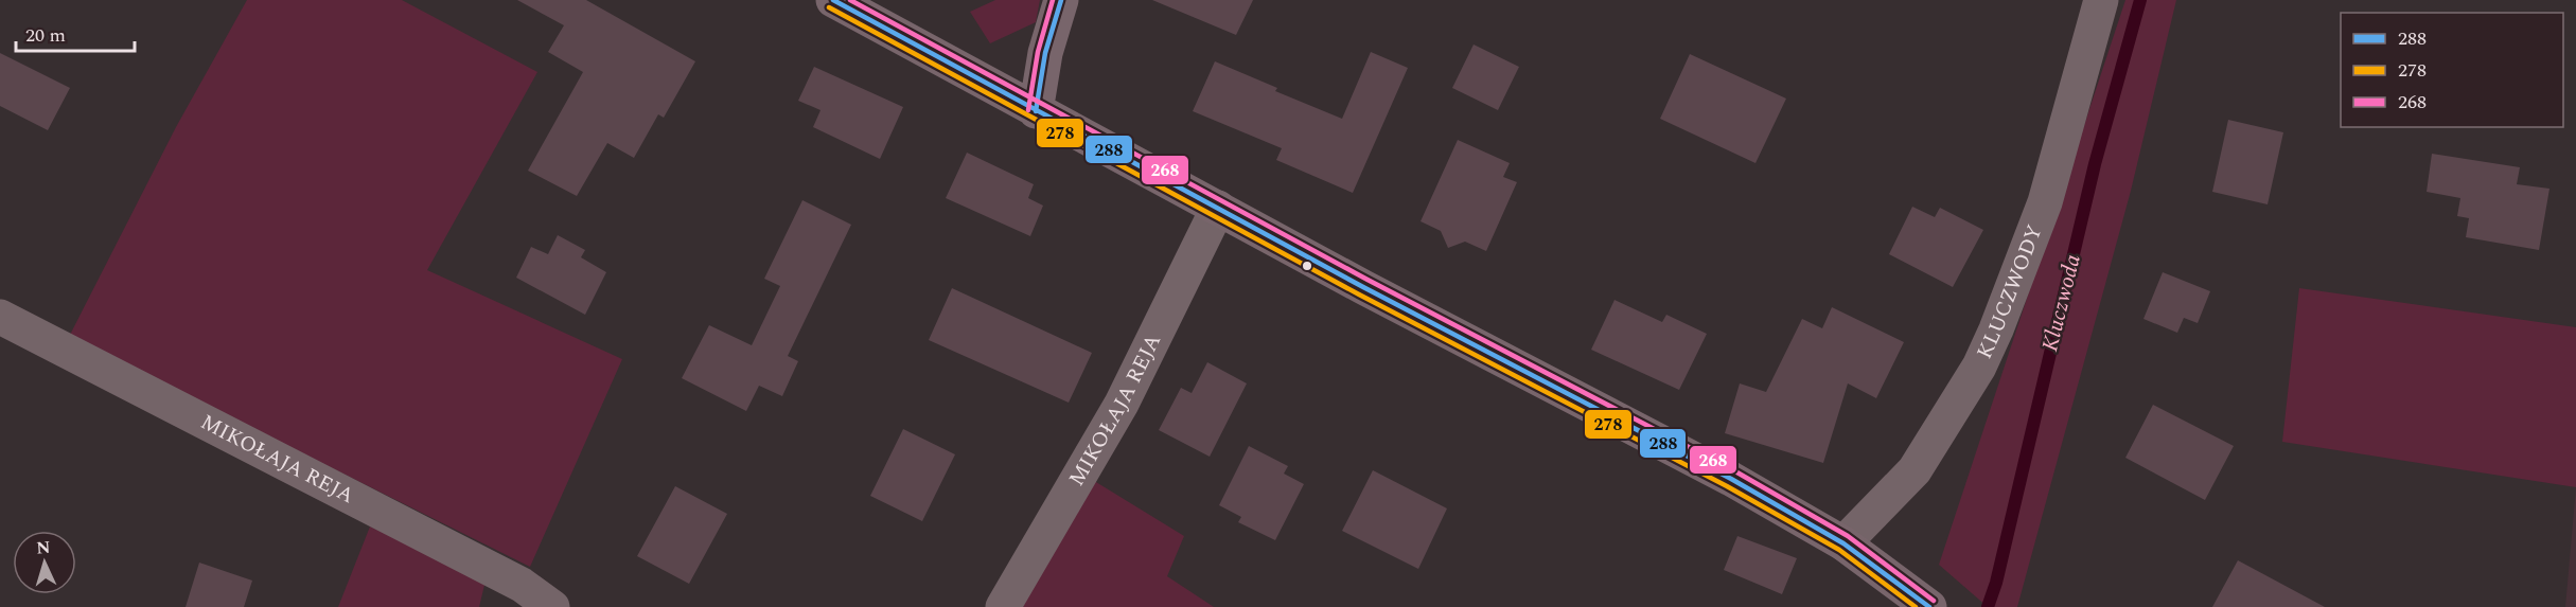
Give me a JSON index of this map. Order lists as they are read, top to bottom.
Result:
{
  "streets": {
    "street": ["KLUCZWODY", "MIKOŁAJA REJA"]
  },
  "water": ["Kluczwoda"],
  "lines": ["transit line 288", "transit line 268", "transit line 278"],
  "legend": ["288", "278", "268"],
  "scale_bar": "20 m",
  "north": "top"
}
